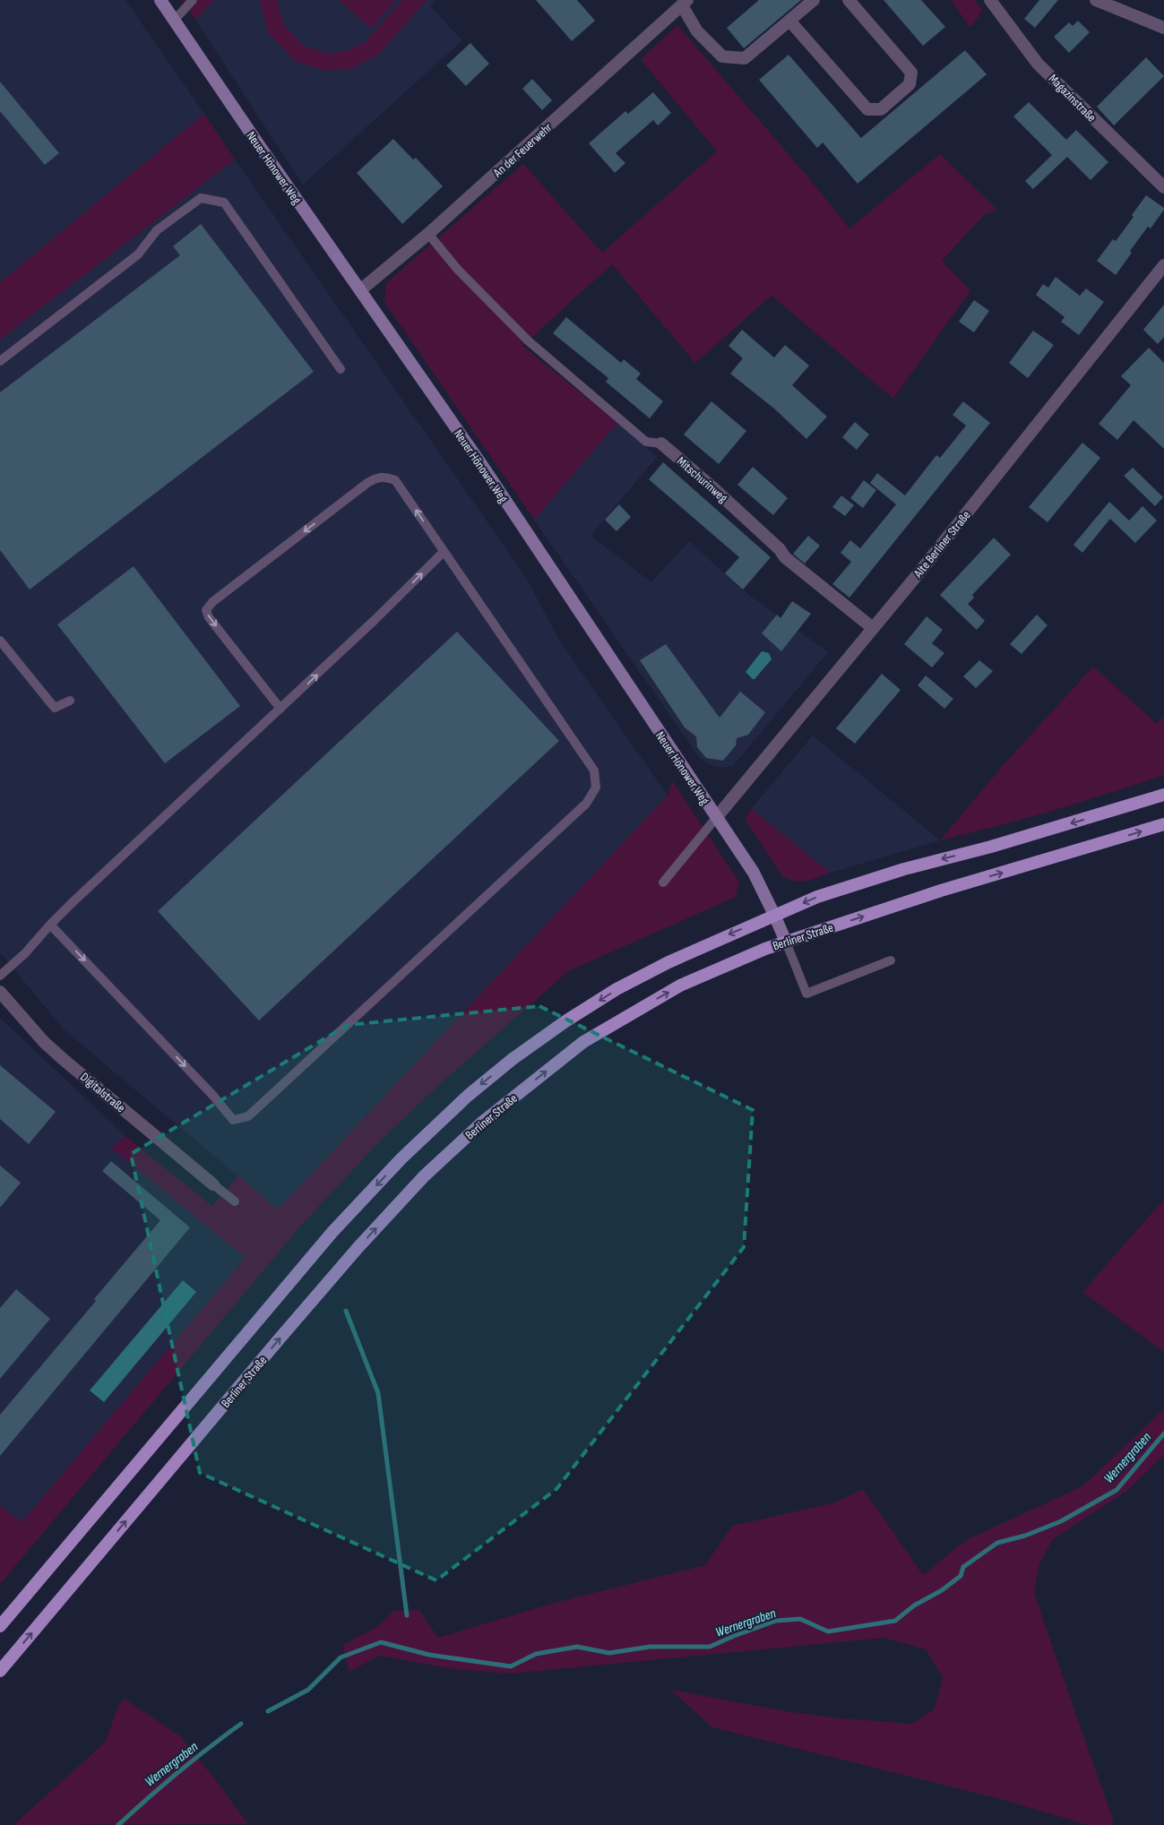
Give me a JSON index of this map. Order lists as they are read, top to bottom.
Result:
{
  "streets": {
    "main road": ["Neuer Hönower Weg", "Berliner Straße"],
    "street": [
      "Magazinstraße",
      "An der Feuerwehr",
      "Mitschurinweg",
      "Alte Berliner Straße",
      "Digitalstraße"
    ]
  },
  "crossings": [
    ["An der Feuerwehr", "Neuer Hönower Weg"],
    ["An der Feuerwehr", "Mitschurinweg"],
    ["Neuer Hönower Weg", "Alte Berliner Straße"],
    ["Neuer Hönower Weg", "Berliner Straße"],
    ["Mitschurinweg", "Alte Berliner Straße"]
  ],
  "water": ["Wernergraben"]
}
